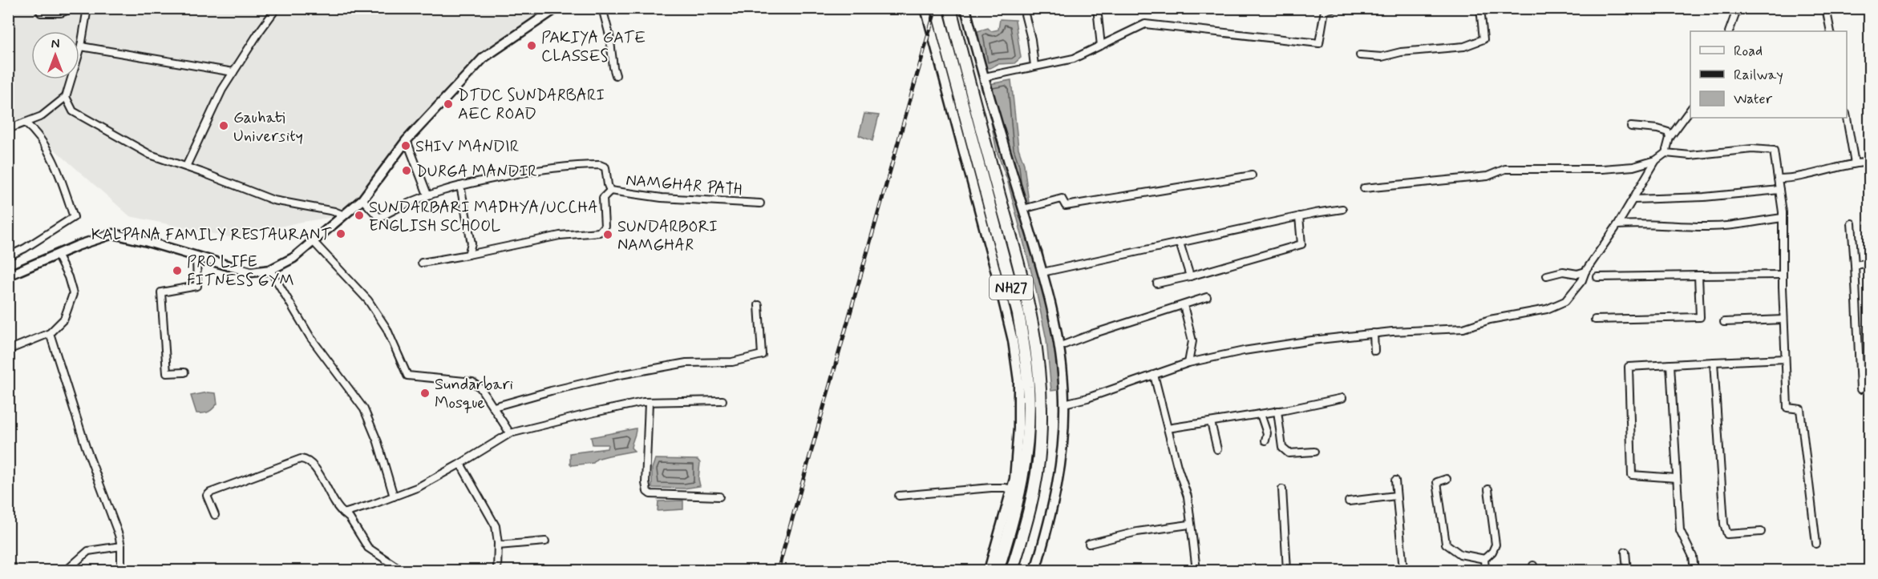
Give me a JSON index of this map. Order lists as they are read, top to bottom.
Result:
{
  "streets": {
    "highway": ["NH27"],
    "street": ["NAMGHAR PATH"]
  },
  "places": [
    "PAKIYA GATE CLASSES",
    "DTDC SUNDARBARI AEC ROAD",
    "Gauhati University",
    "SHIV MANDIR",
    "DURGA MANDIR",
    "SUNDARBARI MADHYA/UCCHA ENGLISH SCHOOL",
    "KALPANA FAMILY RESTAURANT",
    "SUNDARBORI NAMGHAR",
    "PRO LIFE FITNESS GYM",
    "Sundarbari Mosque"
  ],
  "legend": ["Road", "Railway", "Water"],
  "north": "top"
}
